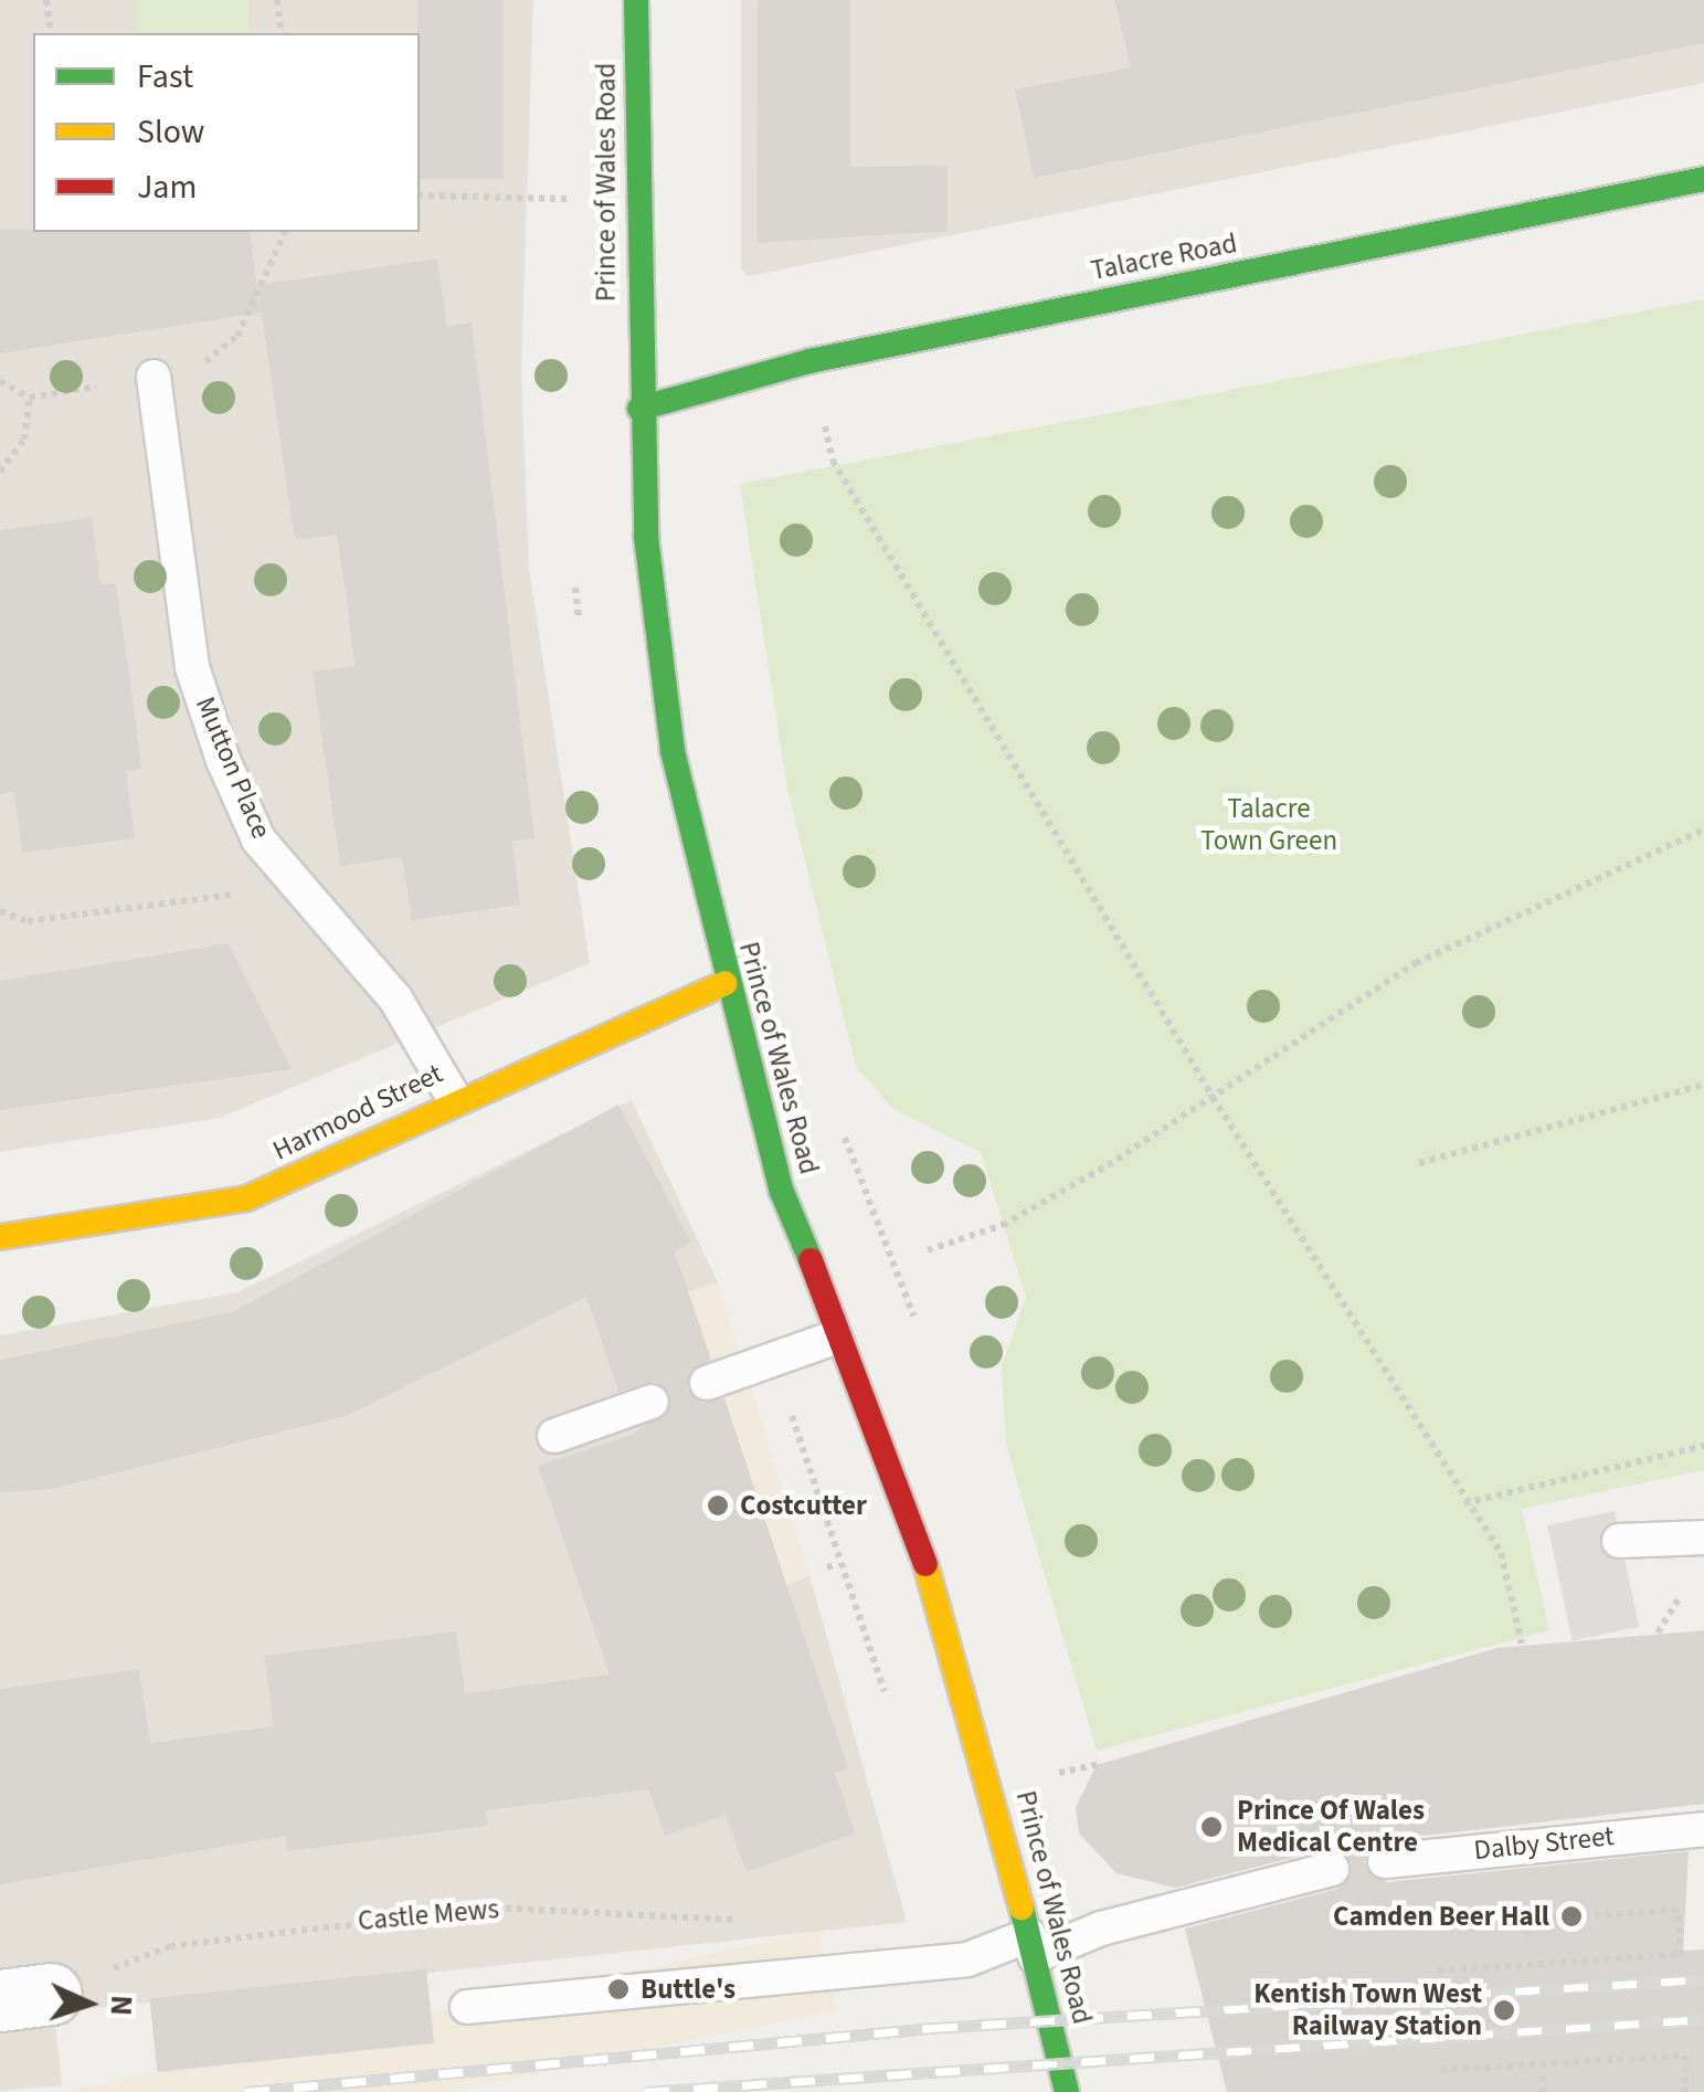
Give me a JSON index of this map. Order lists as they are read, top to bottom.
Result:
{
  "streets": {
    "street": ["Prince of Wales Road", "Talacre Road", "Harmood Street"],
    "lane": ["Mutton Place", "Dalby Street"],
    "path": ["Castle Mews"]
  },
  "crossings": [
    ["Prince of Wales Road", "Talacre Road"],
    ["Prince of Wales Road", "Harmood Street"],
    ["Mutton Place", "Harmood Street"]
  ],
  "parks": ["Talacre Town Green"],
  "places": [
    "Costcutter",
    "Prince Of Wales Medical Centre",
    "Camden Beer Hall",
    "Buttle's",
    "Kentish Town West Railway Station"
  ],
  "legend": ["Fast", "Slow", "Jam"],
  "north": "right"
}
